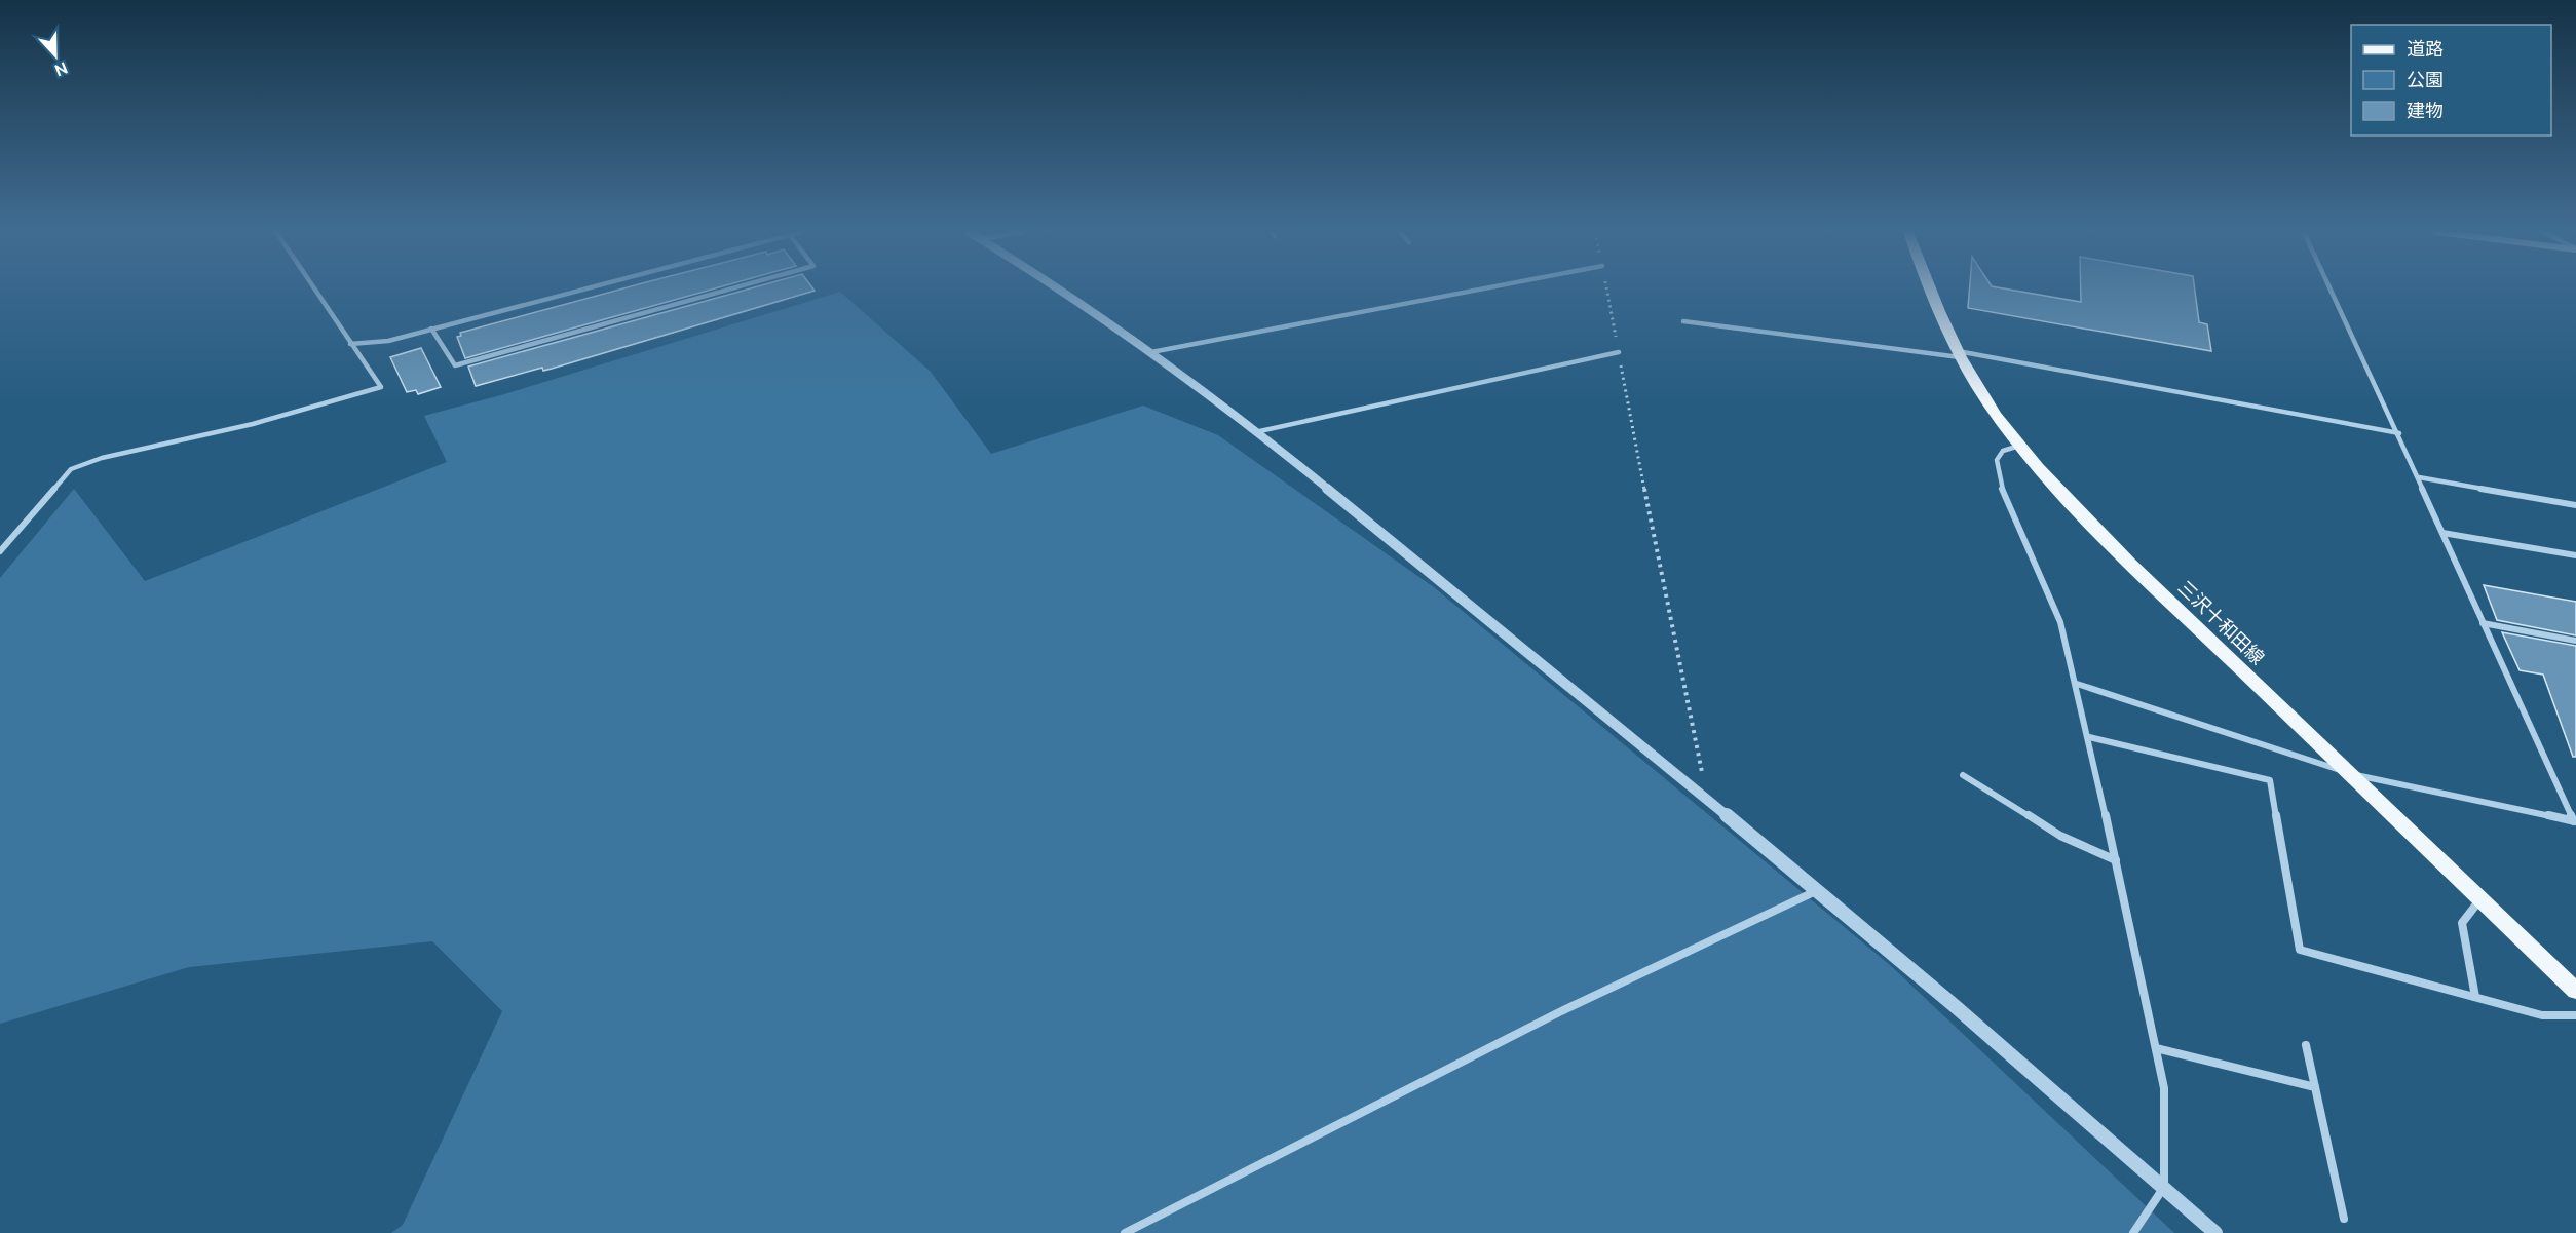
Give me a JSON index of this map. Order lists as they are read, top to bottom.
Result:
{
  "streets": {
    "main road": ["三沢十和田線"]
  },
  "legend": ["道路", "公園", "建物"],
  "north": "bottom"
}
